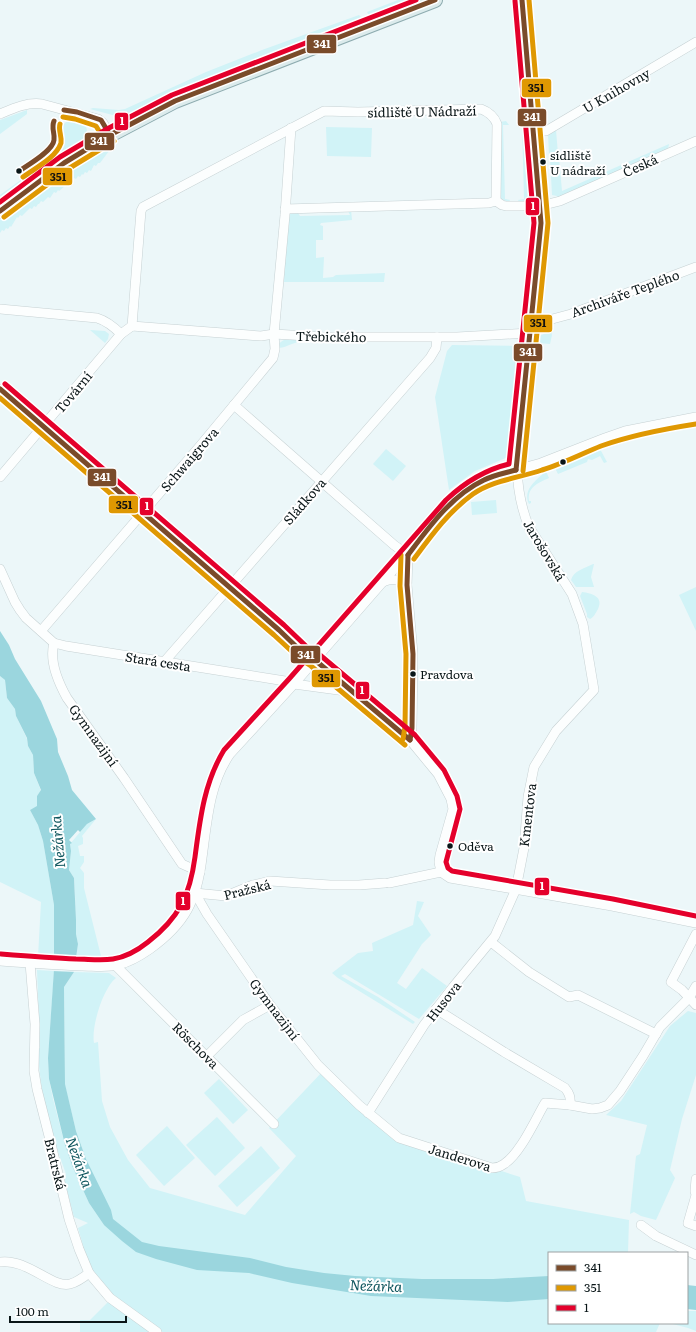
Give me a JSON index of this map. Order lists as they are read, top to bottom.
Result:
{
  "streets": {
    "street": [
      "U Knihovny",
      "sídliště U Nádraží",
      "Česká",
      "Archiváře Teplého",
      "Třebického",
      "Tovární",
      "Schwaigrova",
      "Sládkova",
      "Jarošovská",
      "Stará cesta",
      "Gymnazijní",
      "Kmentova",
      "Pražská",
      "Husova",
      "Röschova",
      "Janderova",
      "Bratrská"
    ]
  },
  "crossings": [
    ["U Knihovny", "Jarošovská"],
    ["sídliště U Nádraží", "Třebického"],
    ["sídliště U Nádraží", "Tovární"],
    ["Česká", "Jarošovská"],
    ["Archiváře Teplého", "Třebického"],
    ["Archiváře Teplého", "Jarošovská"],
    ["Třebického", "Tovární"],
    ["Třebického", "Schwaigrova"],
    ["Třebického", "Sládkova"],
    ["Třebického", "Jarošovská"],
    ["Sládkova", "Stará cesta"],
    ["Jarošovská", "Kmentova"],
    ["Stará cesta", "Gymnazijní"],
    ["Gymnazijní", "Pražská"],
    ["Gymnazijní", "Husova"],
    ["Gymnazijní", "Janderova"],
    ["Kmentova", "Husova"],
    ["Husova", "Janderova"]
  ],
  "water": ["Nežárka"],
  "places": ["sídliště U nádraží", "Pravdova", "Oděva"],
  "lines": ["transit line 341", "transit line 351", "transit line 1"],
  "legend": ["341", "351", "1"],
  "scale_bar": "100 m"
}
